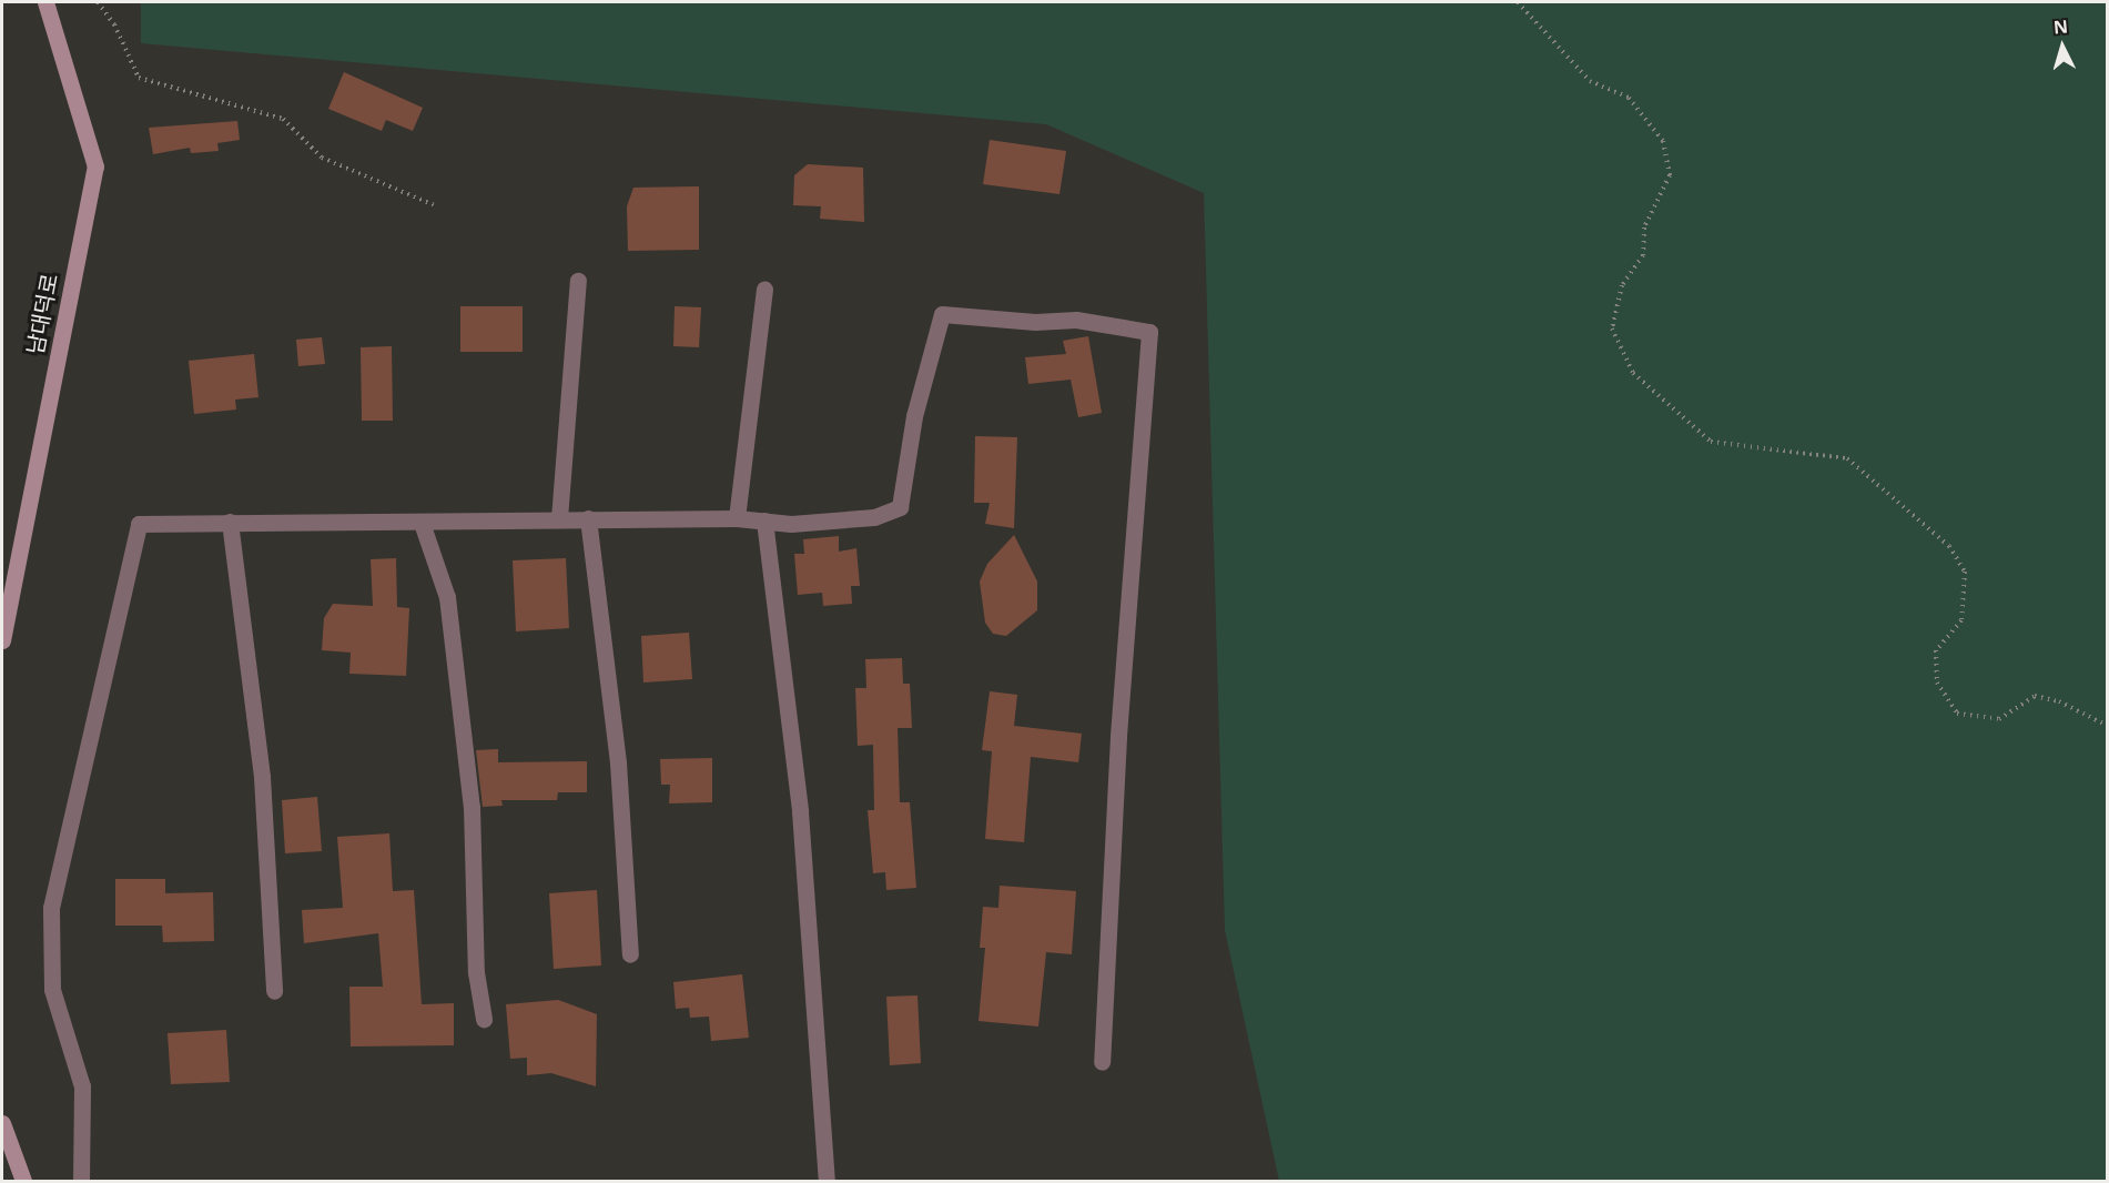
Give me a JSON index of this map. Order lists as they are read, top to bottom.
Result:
{
  "streets": {
    "main road": ["남대덕로"]
  },
  "north": "top"
}
